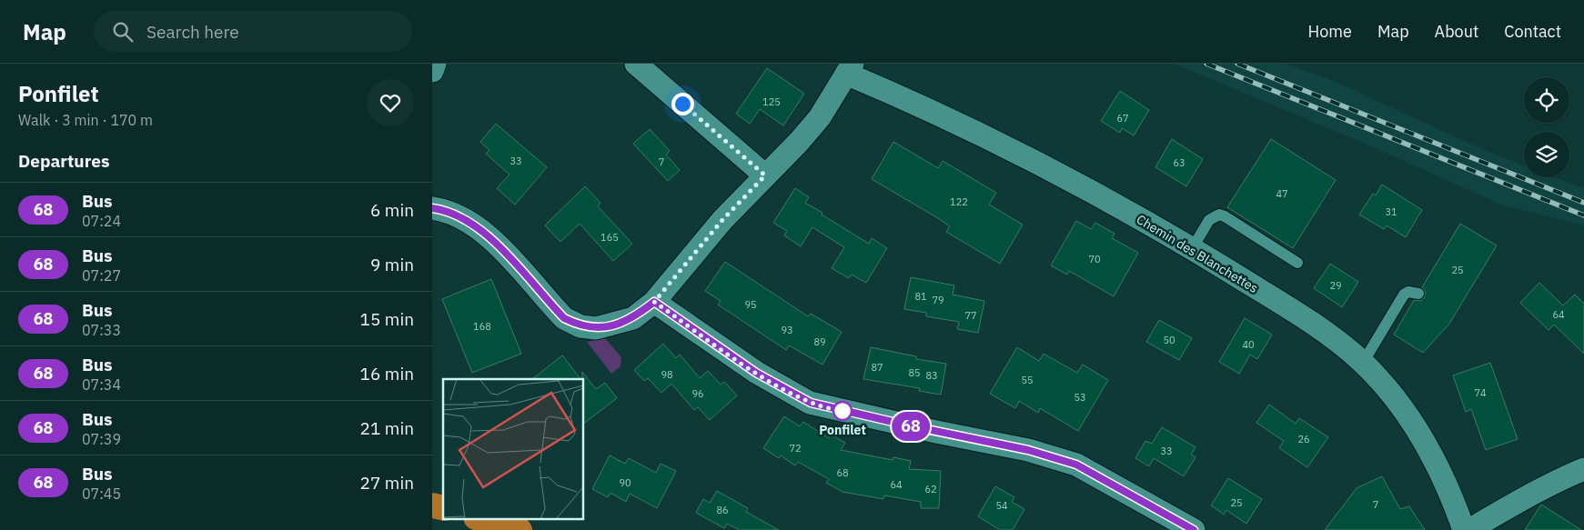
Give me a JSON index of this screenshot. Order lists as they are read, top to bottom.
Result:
{
  "streets": {
    "street": ["Chemin des Blanchettes"]
  },
  "places": ["Ponfilet"],
  "lines": ["bus line 68"],
  "house_numbers": [
    "125",
    "67",
    "33",
    "7",
    "63",
    "47",
    "122",
    "31",
    "165",
    "70",
    "25",
    "29",
    "81",
    "79",
    "95",
    "64",
    "77",
    "168",
    "93",
    "50",
    "89",
    "40",
    "87",
    "85",
    "98",
    "83",
    "55",
    "74",
    "96",
    "53",
    "26",
    "72",
    "33",
    "68",
    "90",
    "64",
    "62",
    "25",
    "7",
    "54",
    "86"
  ],
  "page": {
    "header": "Map",
    "search": "Search here",
    "nav": [
      "Home",
      "Map",
      "About",
      "Contact"
    ],
    "heading": [
      ["Ponfilet", "Walk · 3 min · 170 m"],
      "Departures"
    ],
    "on_map": "68",
    "list": [
      {
        "mark": "68",
        "name": "Bus",
        "note": "07:24",
        "value": "6 min"
      },
      {
        "mark": "68",
        "name": "Bus",
        "note": "07:27",
        "value": "9 min"
      },
      {
        "mark": "68",
        "name": "Bus",
        "note": "07:33",
        "value": "15 min"
      },
      {
        "mark": "68",
        "name": "Bus",
        "note": "07:34",
        "value": "16 min"
      },
      {
        "mark": "68",
        "name": "Bus",
        "note": "07:39",
        "value": "21 min"
      },
      {
        "mark": "68",
        "name": "Bus",
        "note": "07:45",
        "value": "27 min"
      }
    ]
  }
}
